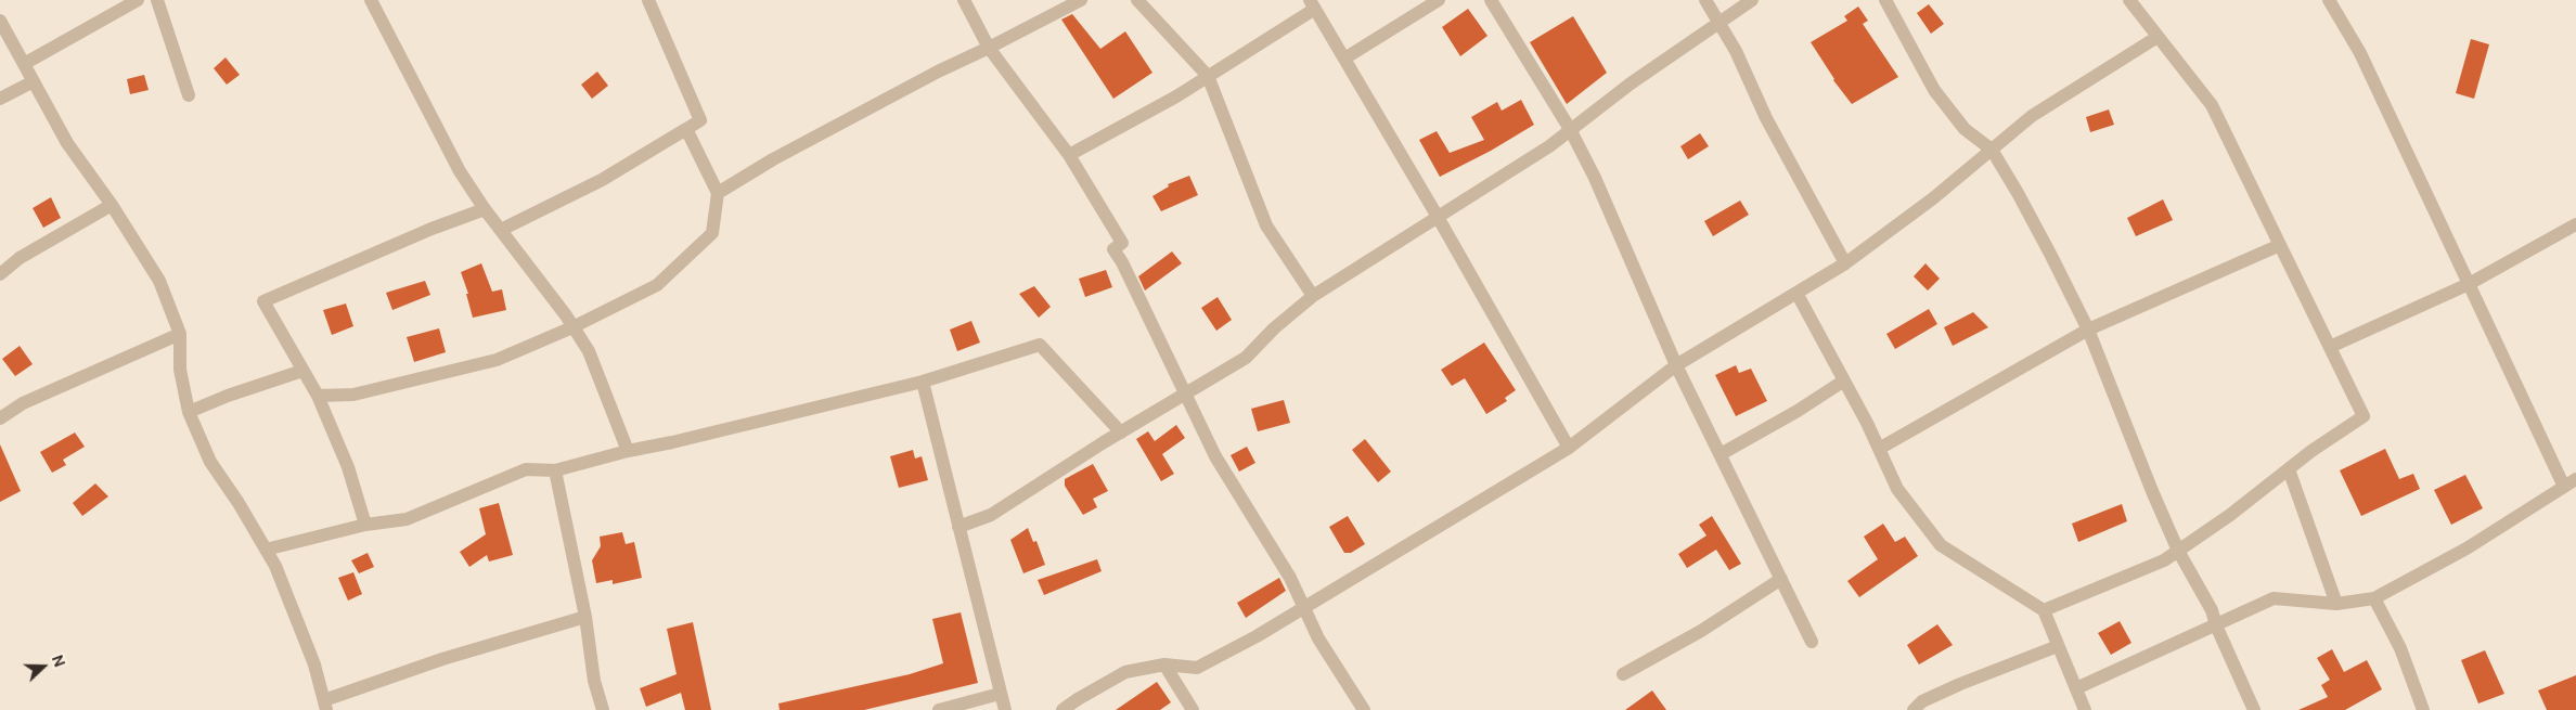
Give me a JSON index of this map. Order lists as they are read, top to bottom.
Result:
{
  "north": "right"
}
